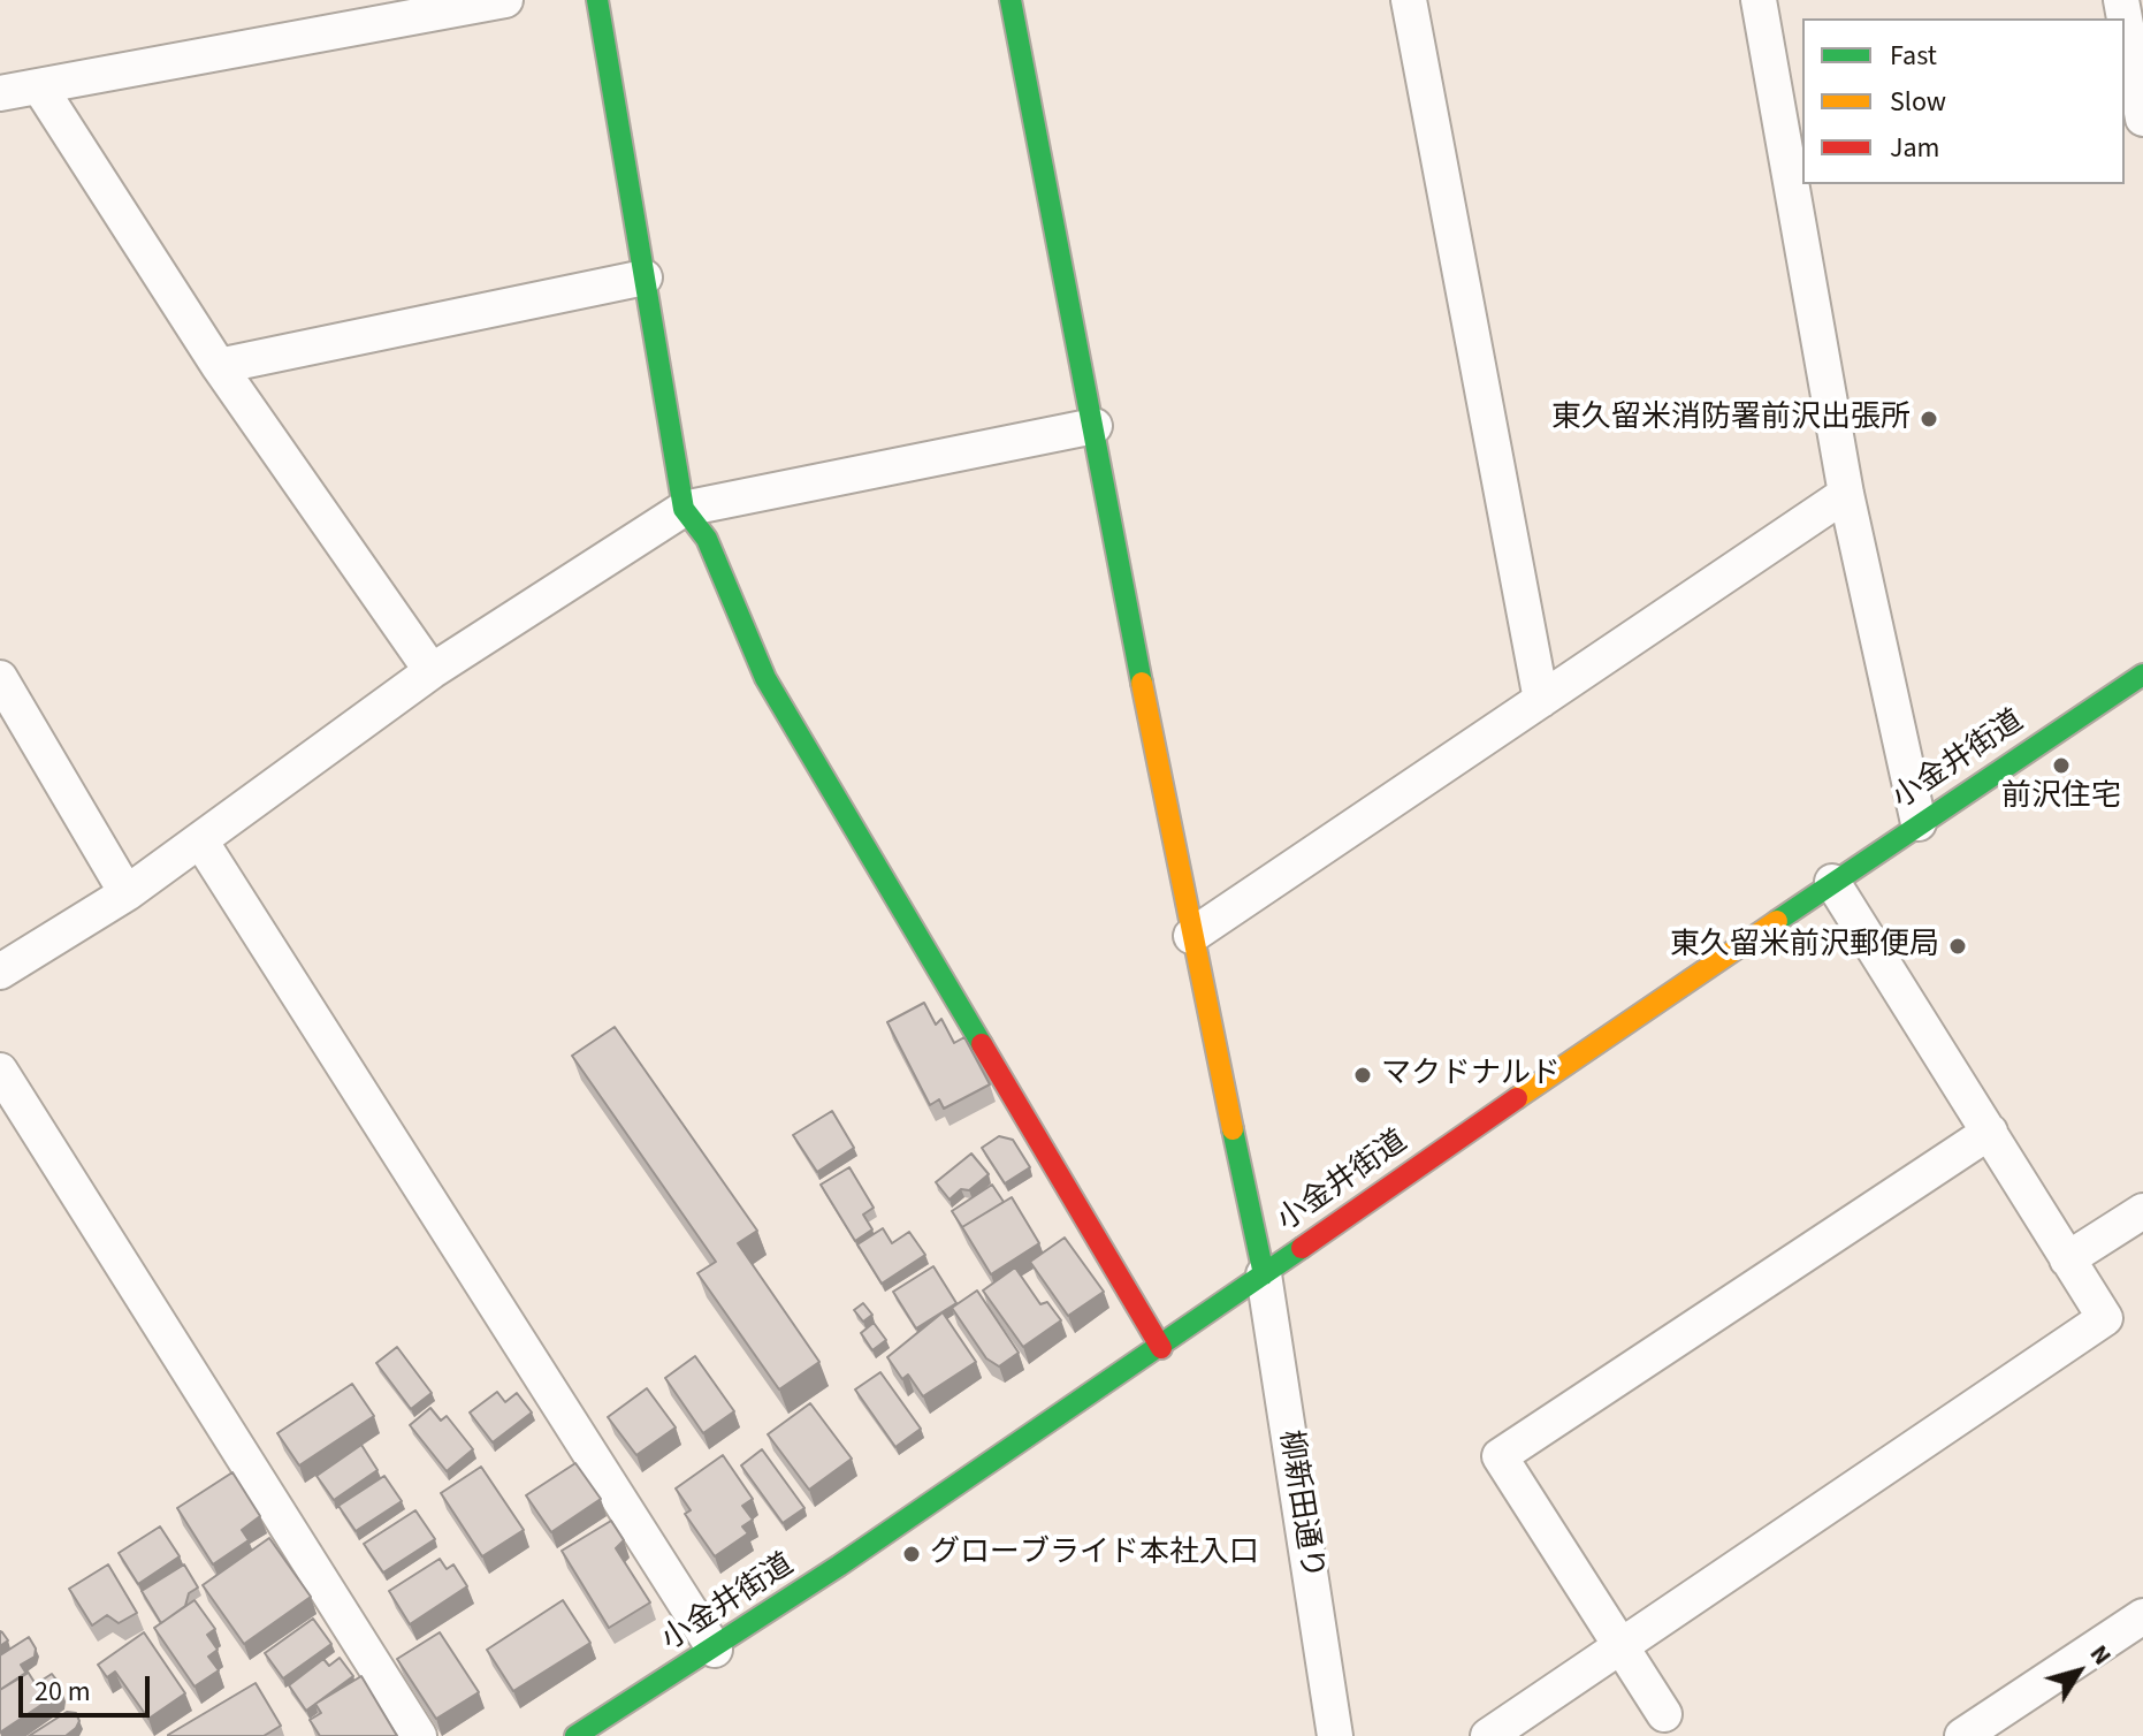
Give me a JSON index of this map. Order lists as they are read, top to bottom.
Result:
{
  "streets": {
    "street": ["小金井街道", "柳新田通り"]
  },
  "crossings": [
    ["小金井街道", "柳新田通り"]
  ],
  "places": [
    "東久留米消防署前沢出張所",
    "前沢住宅",
    "東久留米前沢郵便局",
    "マクドナルド",
    "グローブライド本社入口"
  ],
  "legend": ["Fast", "Slow", "Jam"],
  "scale_bar": "20 m",
  "north": "top right"
}
